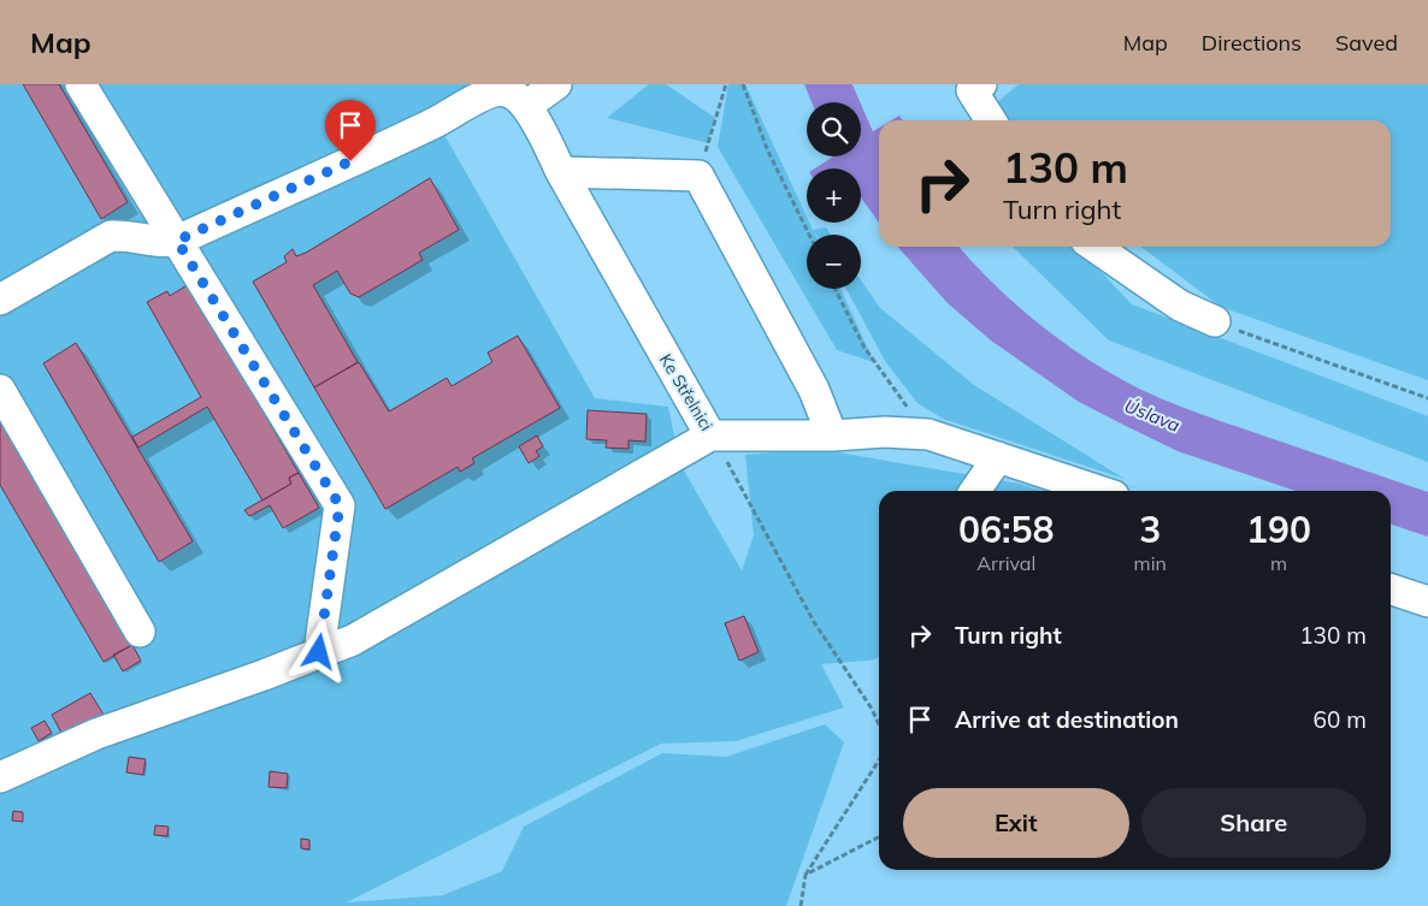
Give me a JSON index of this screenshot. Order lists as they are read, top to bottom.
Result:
{
  "streets": {
    "lane": ["Ke Střelnici"]
  },
  "water": ["Úslava"],
  "page": {
    "header": "Map",
    "nav": ["Map", "Directions", "Saved"],
    "map_buttons": ["+", "−"],
    "turn": ["130 m", "Turn right"],
    "eta": [
      "06:58",
      "Arrival",
      "3",
      "min",
      "190",
      "m"
    ],
    "list": [
      {
        "name": "Turn right",
        "value": "130 m"
      },
      {
        "name": "Arrive at destination",
        "value": "60 m"
      }
    ],
    "buttons": ["Exit", "Share"]
  }
}
